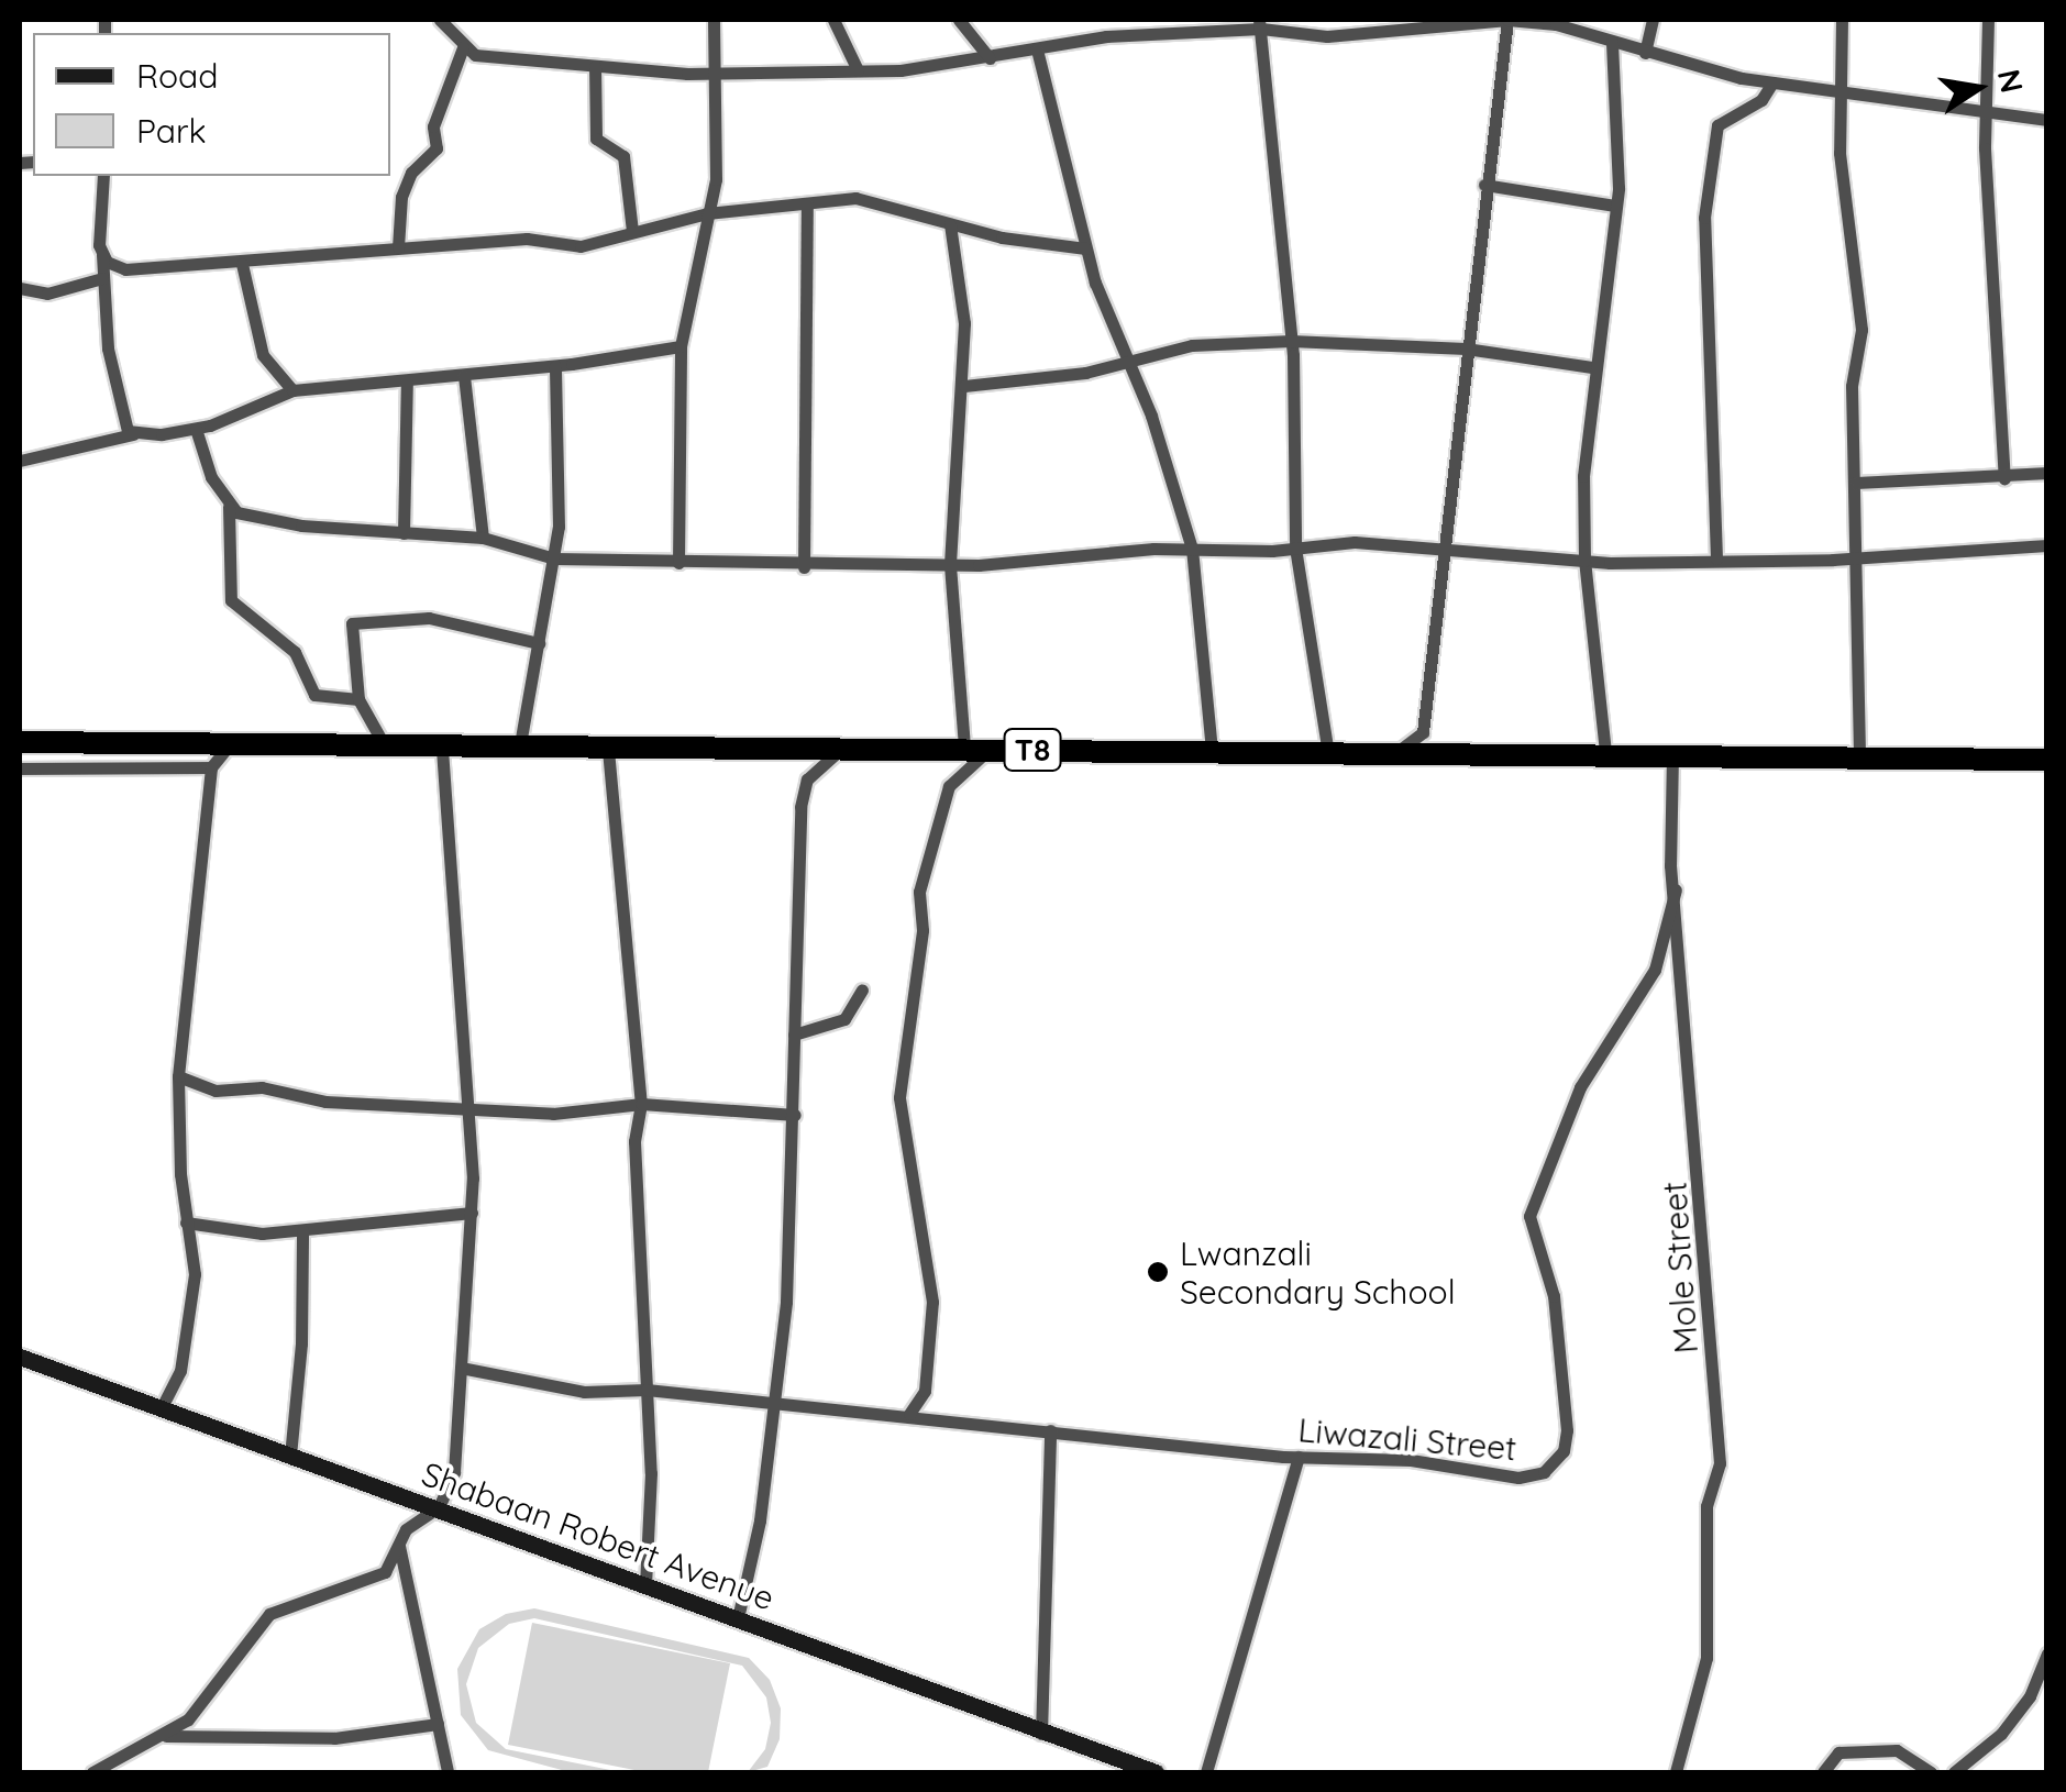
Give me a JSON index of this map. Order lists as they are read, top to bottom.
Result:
{
  "streets": {
    "highway": ["T8"],
    "street": ["Mole Street", "Liwazali Street", "Shabaan Robert Avenue"]
  },
  "crossings": [
    ["T8", "Mole Street"],
    ["Mole Street", "Liwazali Street"]
  ],
  "places": ["Lwanzali Secondary School"],
  "legend": ["Road", "Park"],
  "north": "right"
}
